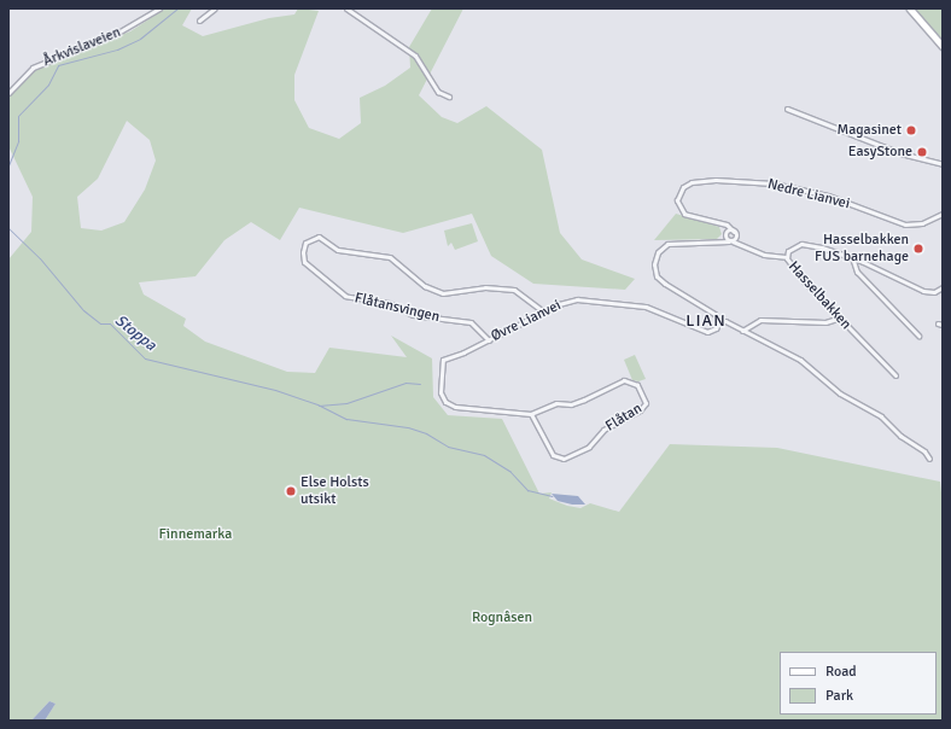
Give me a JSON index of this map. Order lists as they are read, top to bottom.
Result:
{
  "streets": {
    "street": [
      "Årkvislaveien",
      "Nedre Lianvei",
      "Hasselbakken",
      "Flåtansvingen",
      "Øvre Lianvei",
      "Flåtan"
    ]
  },
  "crossings": [
    ["Flåtansvingen", "Øvre Lianvei"],
    ["Øvre Lianvei", "Flåtan"]
  ],
  "districts": ["LIAN"],
  "water": ["Stoppa"],
  "parks": ["Finnemarka", "Rognåsen"],
  "places": [
    "Magasinet",
    "EasyStone",
    "Hasselbakken FUS barnehage",
    "Else Holsts utsikt"
  ],
  "legend": ["Road", "Park"]
}
